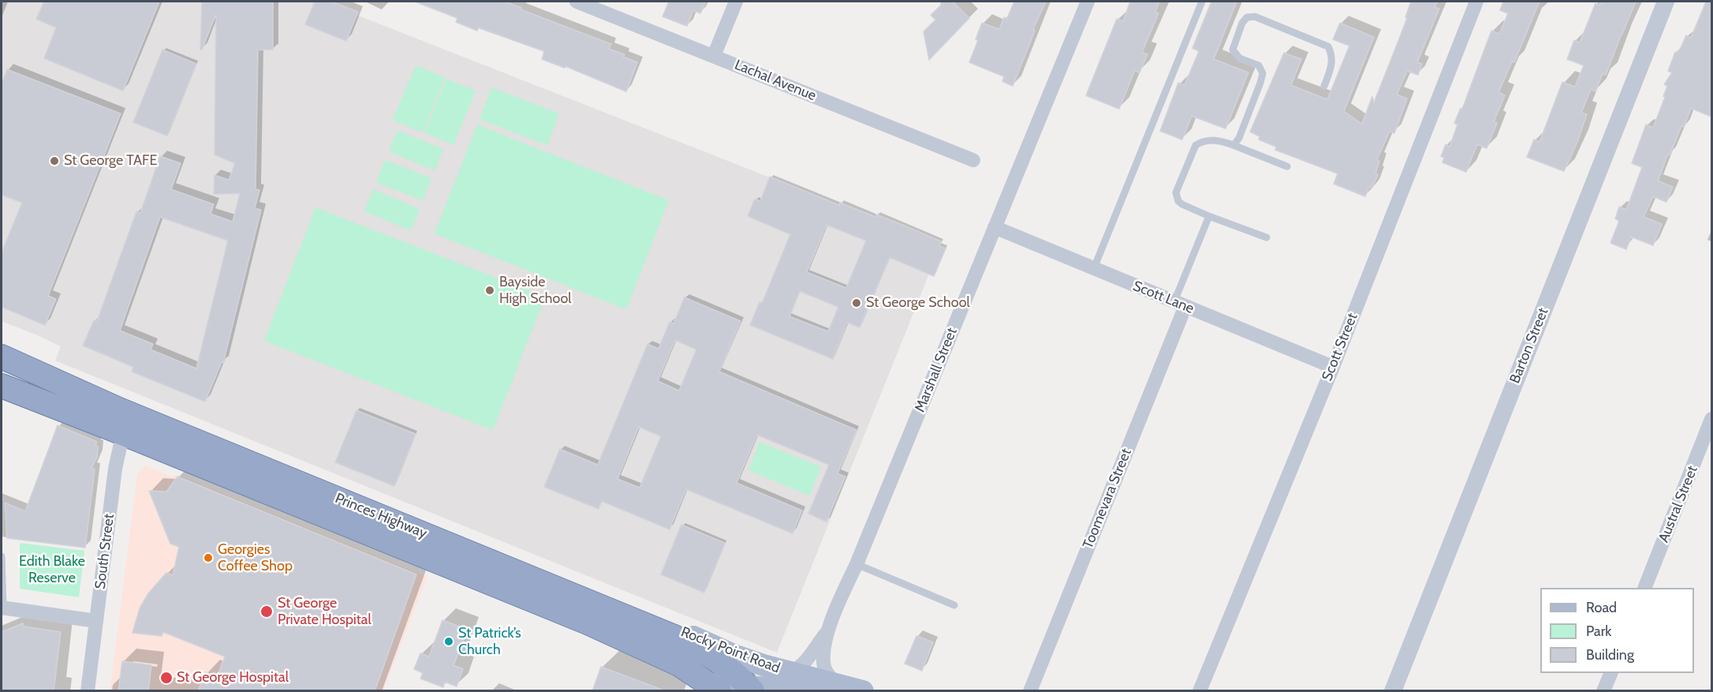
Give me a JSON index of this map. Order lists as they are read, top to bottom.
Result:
{
  "streets": {
    "highway": ["Princes Highway"],
    "main road": ["Rocky Point Road"],
    "street": [
      "Lachal Avenue",
      "Scott Lane",
      "Barton Street",
      "Scott Street",
      "Marshall Street",
      "Toomevara Street",
      "Austral Street",
      "South Street"
    ]
  },
  "crossings": [
    ["Scott Lane", "Scott Street"],
    ["Scott Lane", "Marshall Street"],
    ["Scott Lane", "Toomevara Street"],
    ["Marshall Street", "Rocky Point Road"],
    ["Princes Highway", "South Street"],
    ["Princes Highway", "Rocky Point Road"]
  ],
  "parks": ["Edith Blake Reserve"],
  "places": [
    "St George TAFE",
    "Bayside High School",
    "St George School",
    "Georgies Coffee Shop",
    "St George Private Hospital",
    "St Patrick’s Church",
    "St George Hospital"
  ],
  "legend": ["Road", "Park", "Building"]
}
